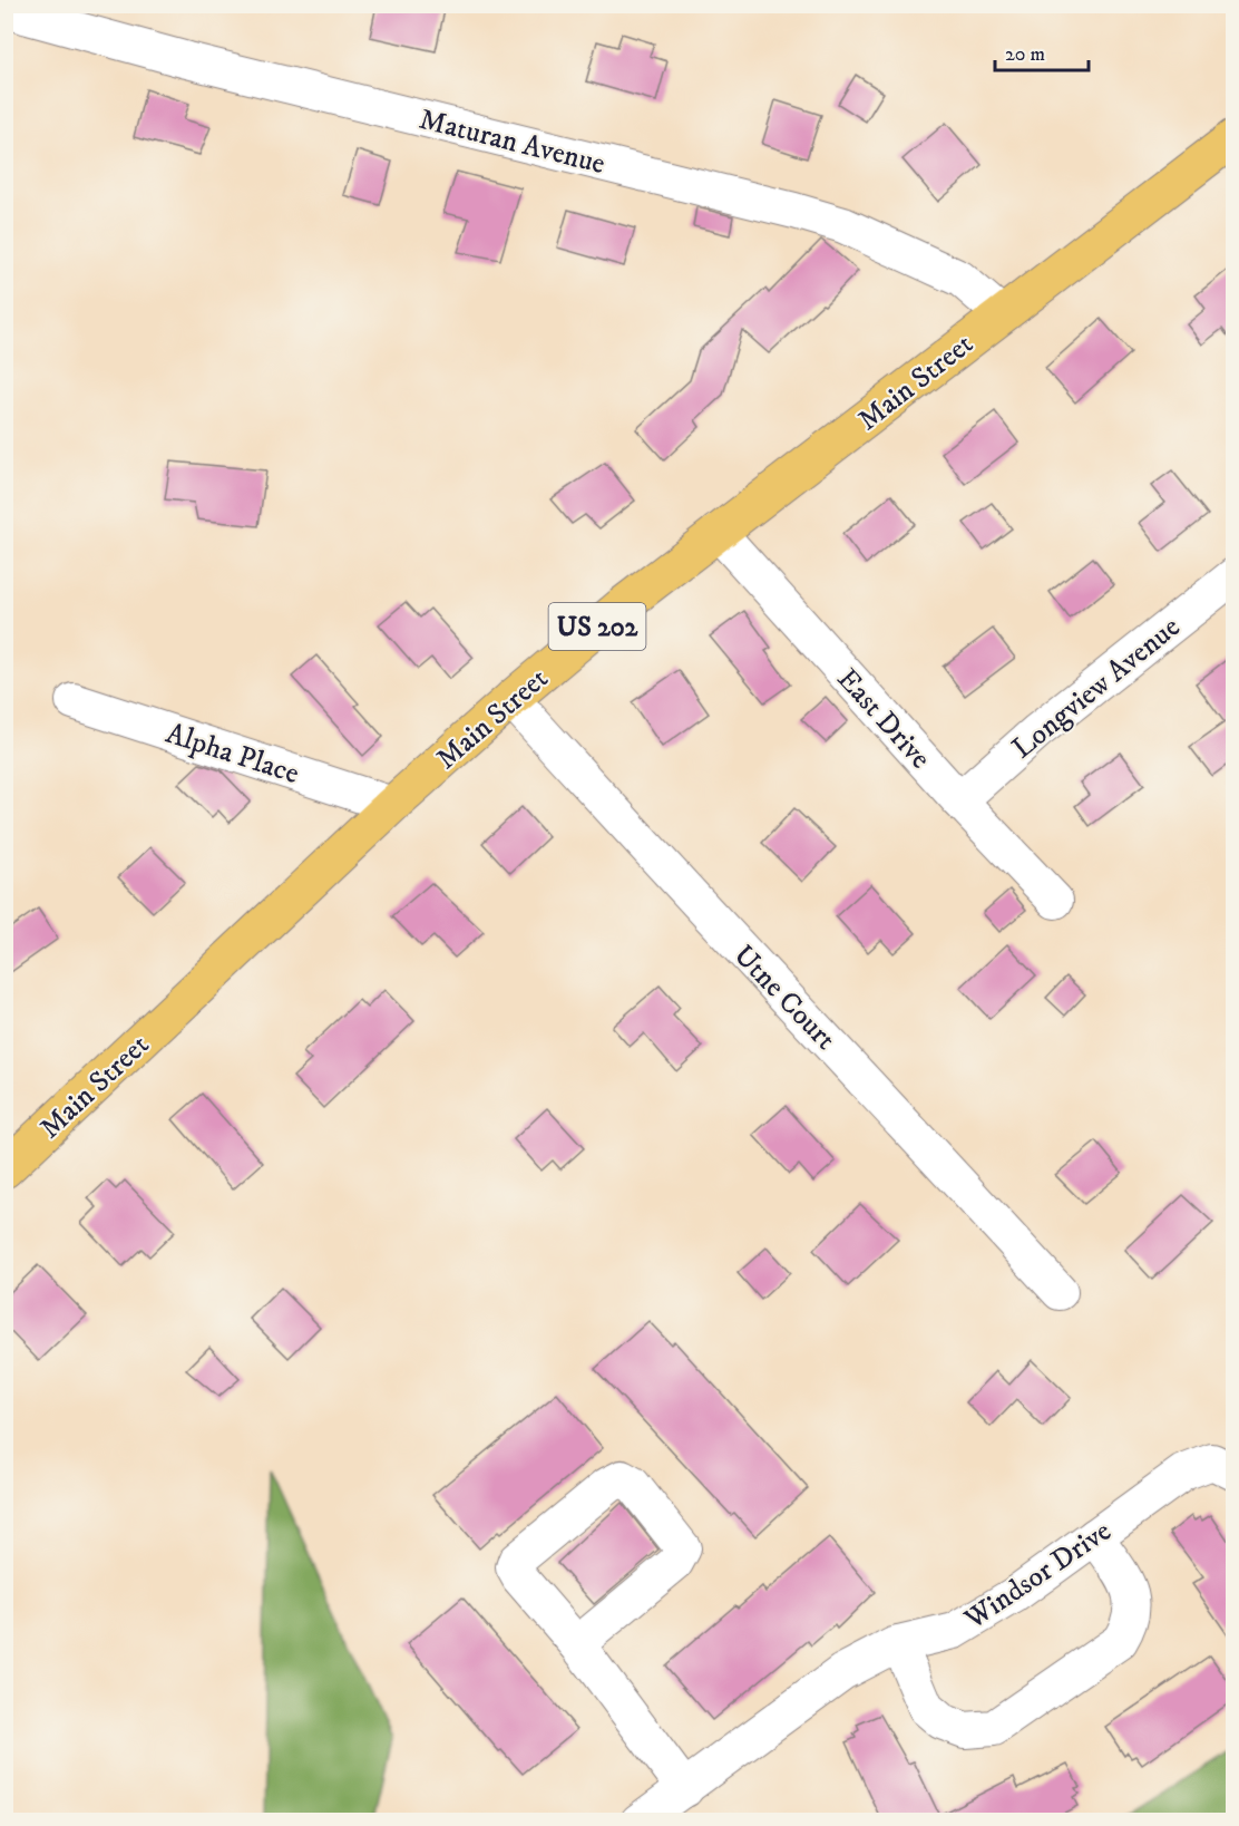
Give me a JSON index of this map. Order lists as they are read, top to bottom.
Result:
{
  "streets": {
    "main road": ["Main Street", "US 202"],
    "street": [
      "Maturan Avenue",
      "Longview Avenue",
      "East Drive",
      "Alpha Place",
      "Utne Court",
      "Windsor Drive"
    ]
  },
  "crossings": [
    ["Maturan Avenue", "Main Street"],
    ["Main Street", "East Drive"],
    ["Main Street", "Alpha Place"],
    ["Main Street", "Utne Court"],
    ["Longview Avenue", "East Drive"]
  ],
  "scale_bar": "20 m"
}
